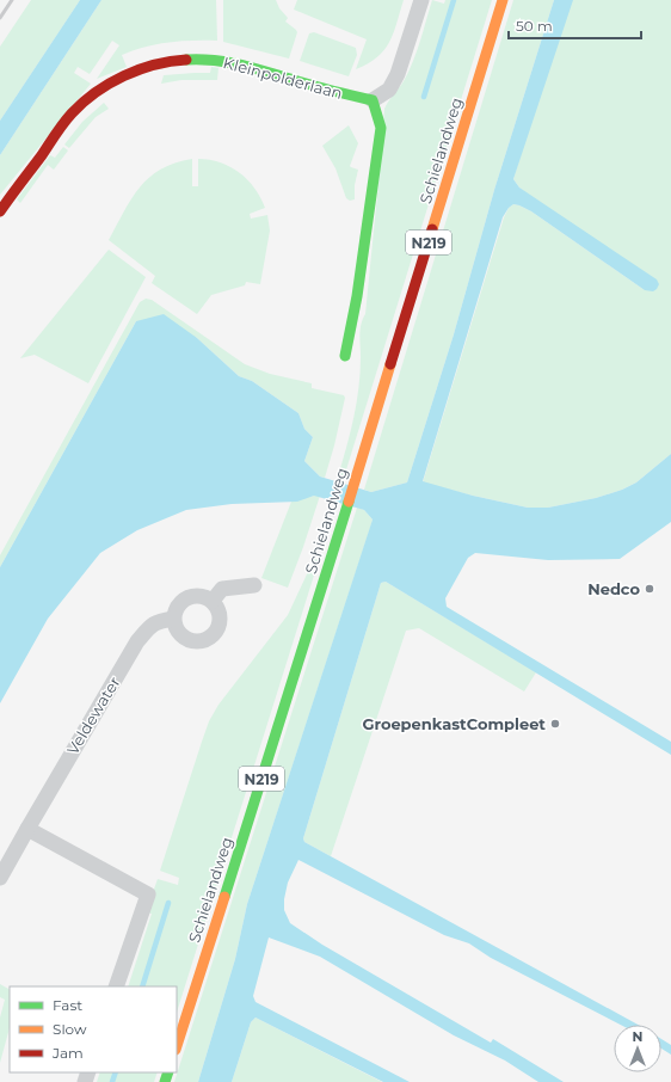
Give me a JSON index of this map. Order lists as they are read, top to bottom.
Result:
{
  "streets": {
    "main road": ["Kleinpolderlaan", "Schielandweg", "N219"],
    "street": ["Veldewater"]
  },
  "places": ["Nedco", "GroepenkastCompleet"],
  "legend": ["Fast", "Slow", "Jam"],
  "scale_bar": "50 m",
  "north": "top"
}
